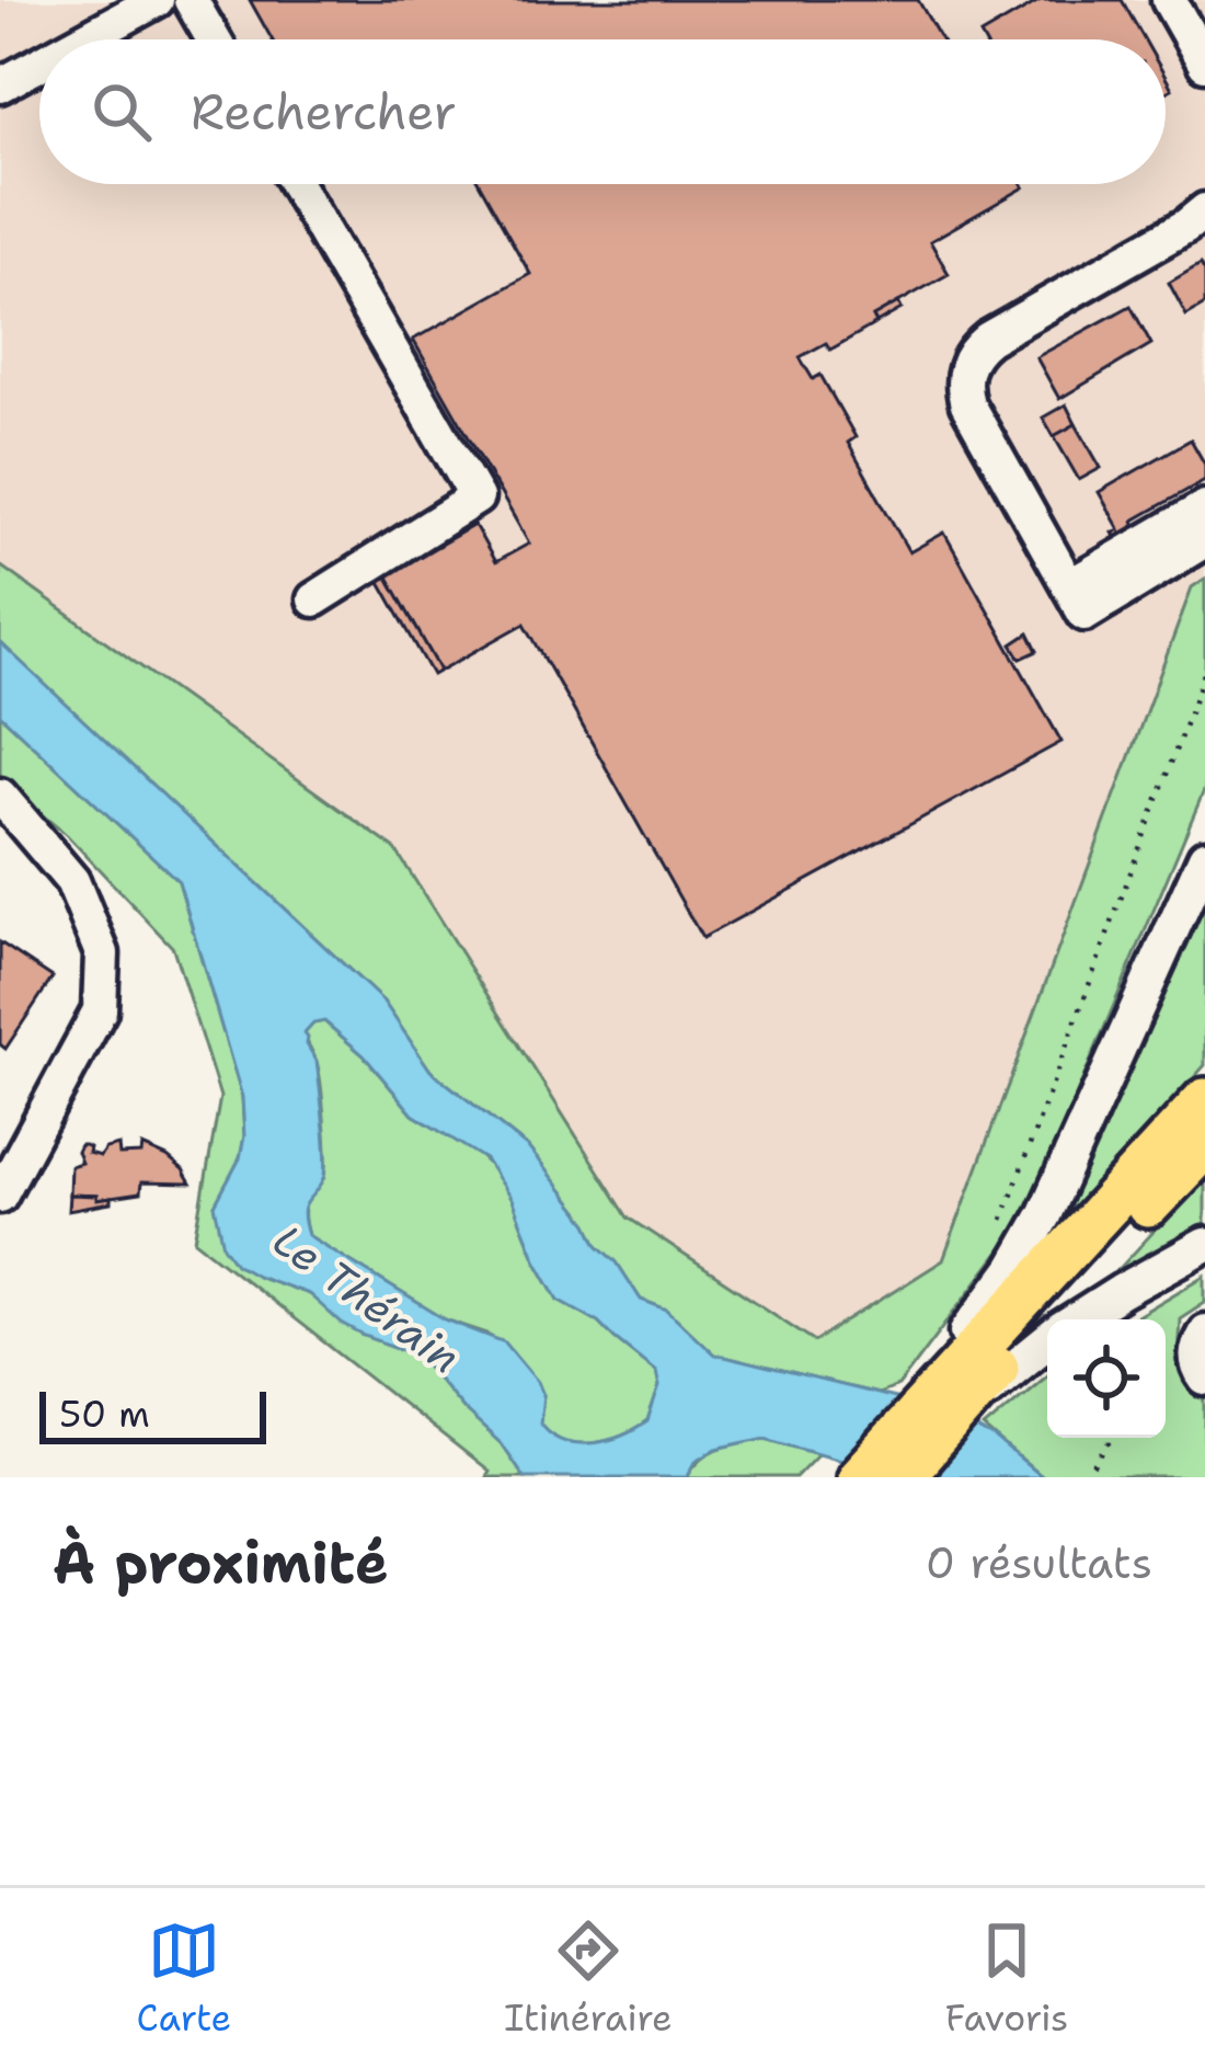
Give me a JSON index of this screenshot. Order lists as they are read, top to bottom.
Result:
{
  "water": ["Le Thérain"],
  "scale_bar": "50 m",
  "page": {
    "search": "Rechercher",
    "scale": "50 m",
    "heading": ["À proximité", "0 résultats"],
    "nav": ["Carte", "Itinéraire", "Favoris"]
  }
}
